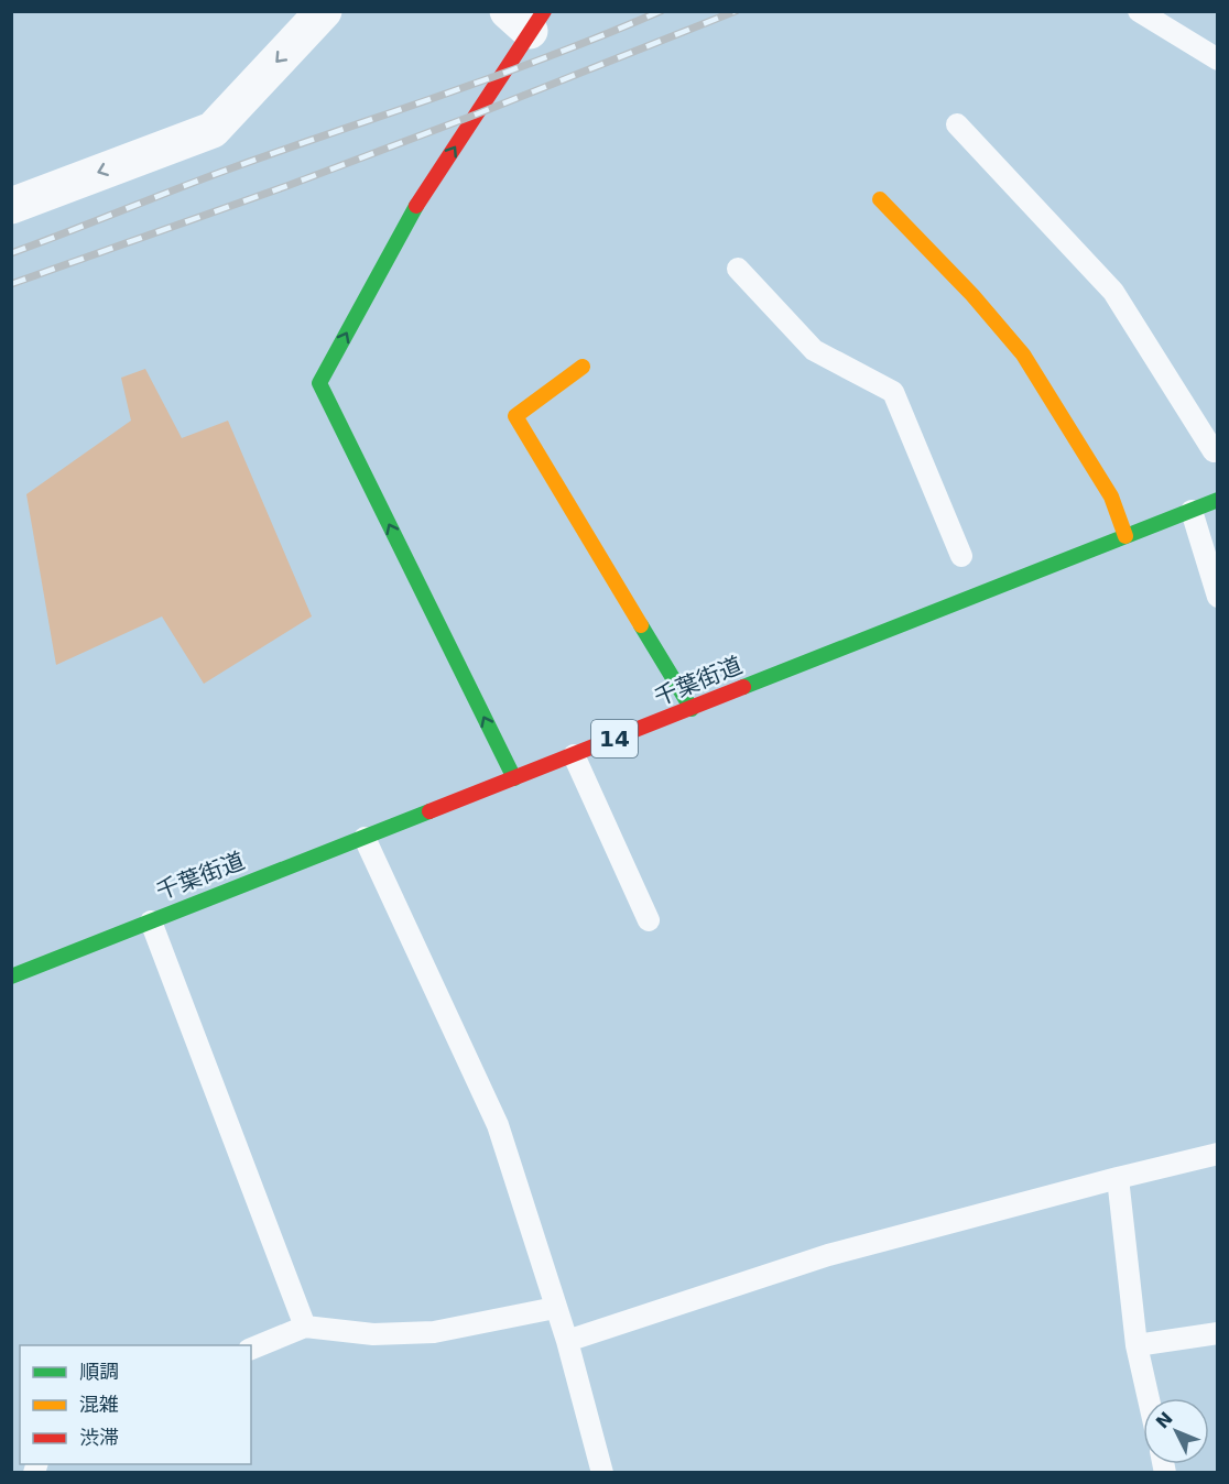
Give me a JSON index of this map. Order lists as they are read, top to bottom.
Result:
{
  "streets": {
    "main road": ["千葉街道", "14"]
  },
  "legend": ["順調", "混雑", "渋滞"],
  "north": "top left"
}
